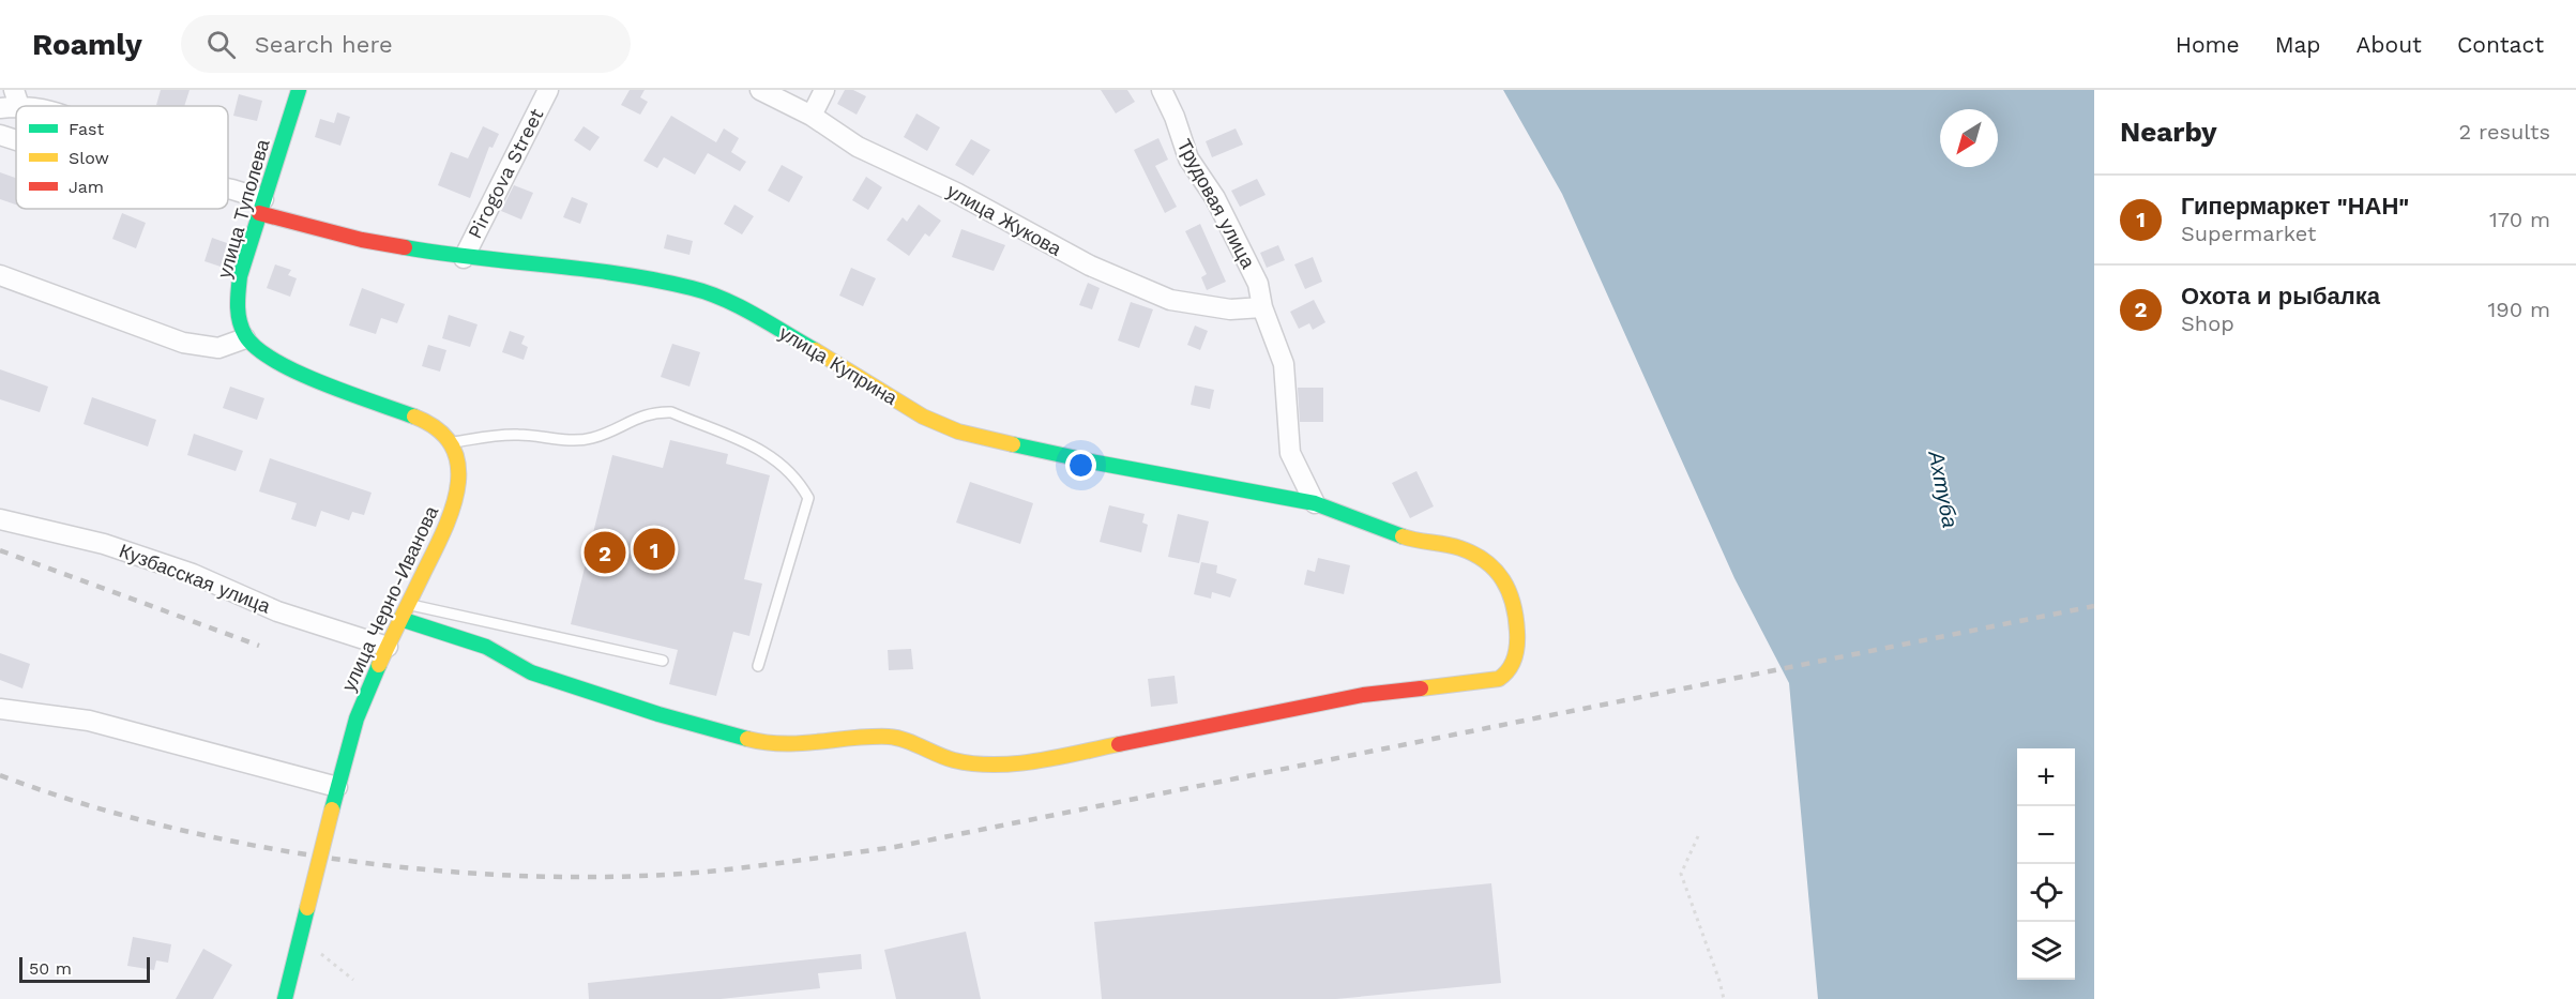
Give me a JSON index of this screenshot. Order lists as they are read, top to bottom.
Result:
{
  "streets": {
    "street": [
      "Pirogova Street",
      "Трудовая улица",
      "улица Туполева",
      "улица Жукова",
      "улица Куприна",
      "Кузбасская улица",
      "улица Черно-Иванова"
    ]
  },
  "crossings": [
    ["Pirogova Street", "улица Куприна"],
    ["Трудовая улица", "улица Жукова"],
    ["Трудовая улица", "улица Куприна"],
    ["улица Туполева", "улица Куприна"],
    ["улица Куприна", "улица Черно-Иванова"],
    ["Кузбасская улица", "улица Черно-Иванова"]
  ],
  "water": ["Ахтуба"],
  "legend": ["Fast", "Slow", "Jam"],
  "scale_bar": "50 m",
  "north": "bottom left",
  "page": {
    "header": "Roamly",
    "search": "Search here",
    "nav": [
      "Home",
      "Map",
      "About",
      "Contact"
    ],
    "heading": ["Nearby", "2 results"],
    "list": [
      {
        "mark": "1",
        "name": "Гипермаркет \"НАН\"",
        "note": "Supermarket",
        "value": "170 m"
      },
      {
        "mark": "2",
        "name": "Охота и рыбалка",
        "note": "Shop",
        "value": "190 m"
      }
    ],
    "pins": ["1", "2"],
    "map_buttons": ["+", "−"],
    "scale": "50 m"
  }
}
